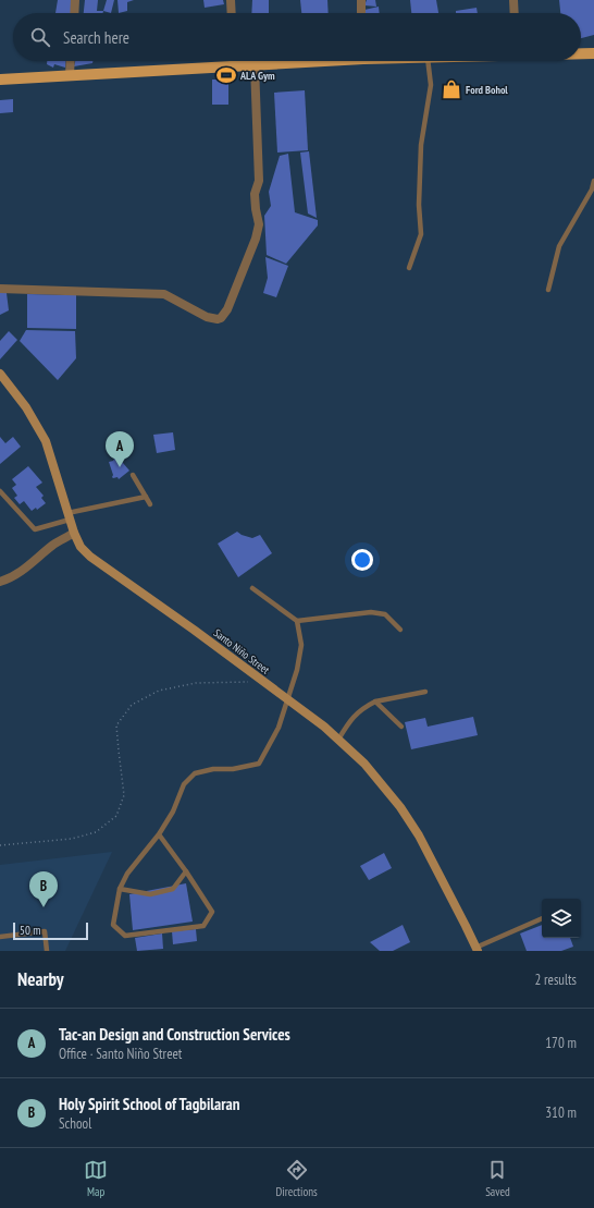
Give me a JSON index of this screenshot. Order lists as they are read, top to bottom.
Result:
{
  "streets": {
    "main road": ["Santo Niño Street"]
  },
  "places": {
    "sports": ["ALA Gym"],
    "shop": ["Ford Bohol"]
  },
  "scale_bar": "50 m",
  "page": {
    "search": "Search here",
    "pins": ["A", "B"],
    "scale": "50 m",
    "heading": ["Nearby", "2 results"],
    "list": [
      {
        "mark": "A",
        "name": "Tac-an Design and Construction Services",
        "note": "Office · Santo Niño Street",
        "value": "170 m"
      },
      {
        "mark": "B",
        "name": "Holy Spirit School of Tagbilaran",
        "note": "School",
        "value": "310 m"
      }
    ],
    "nav": ["Map", "Directions", "Saved"]
  }
}
